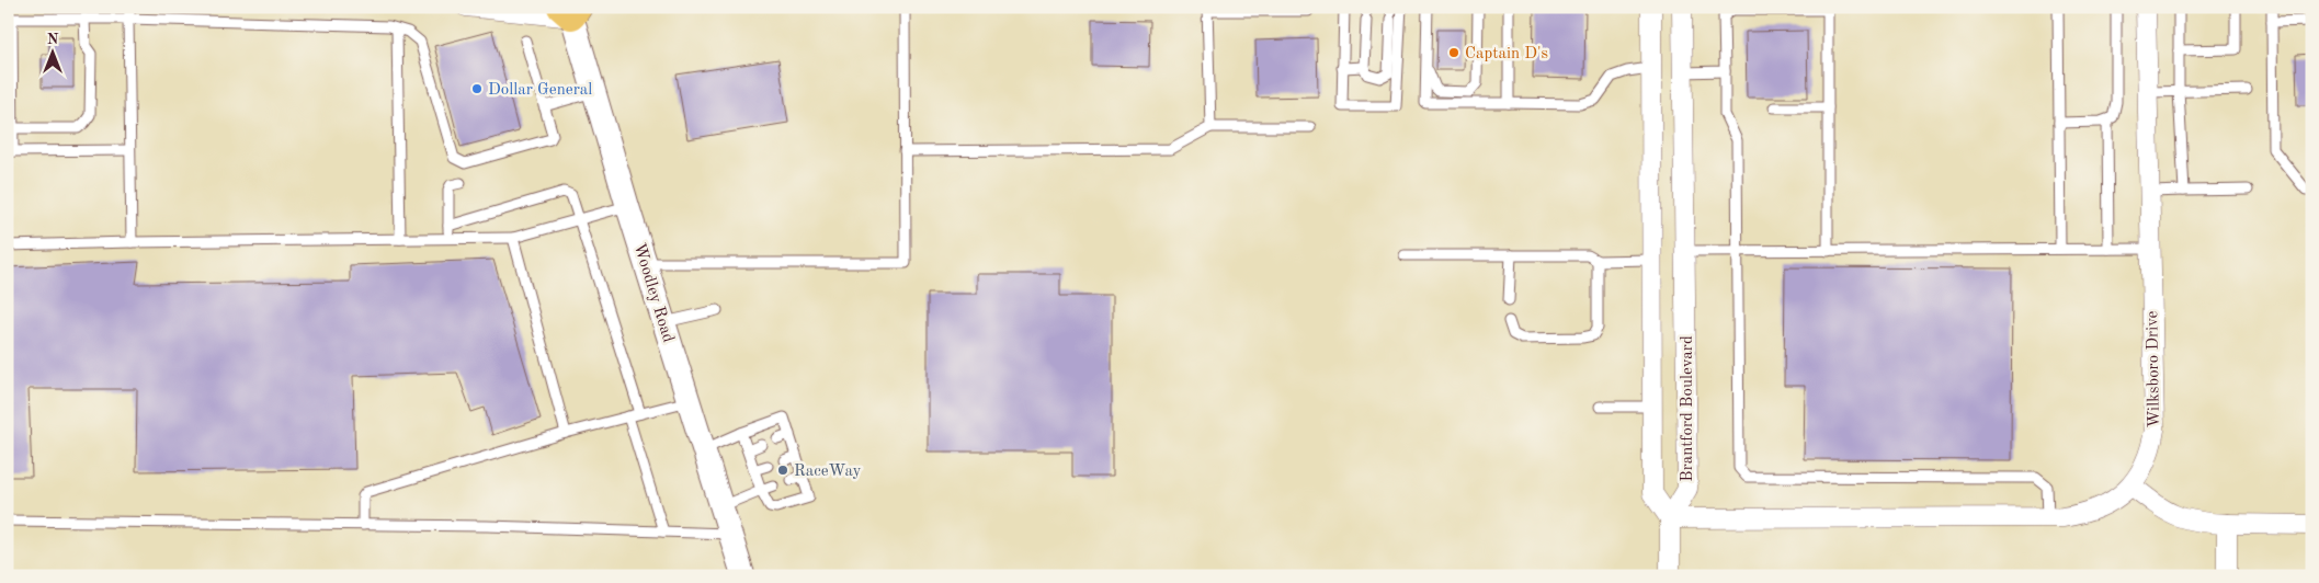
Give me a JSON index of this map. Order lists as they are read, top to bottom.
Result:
{
  "streets": {
    "street": ["Woodley Road", "Wilksboro Drive", "Brantford Boulevard"]
  },
  "crossings": [
    ["Wilksboro Drive", "Brantford Boulevard"]
  ],
  "places": ["Captain D's", "Dollar General", "RaceWay"],
  "north": "top"
}
